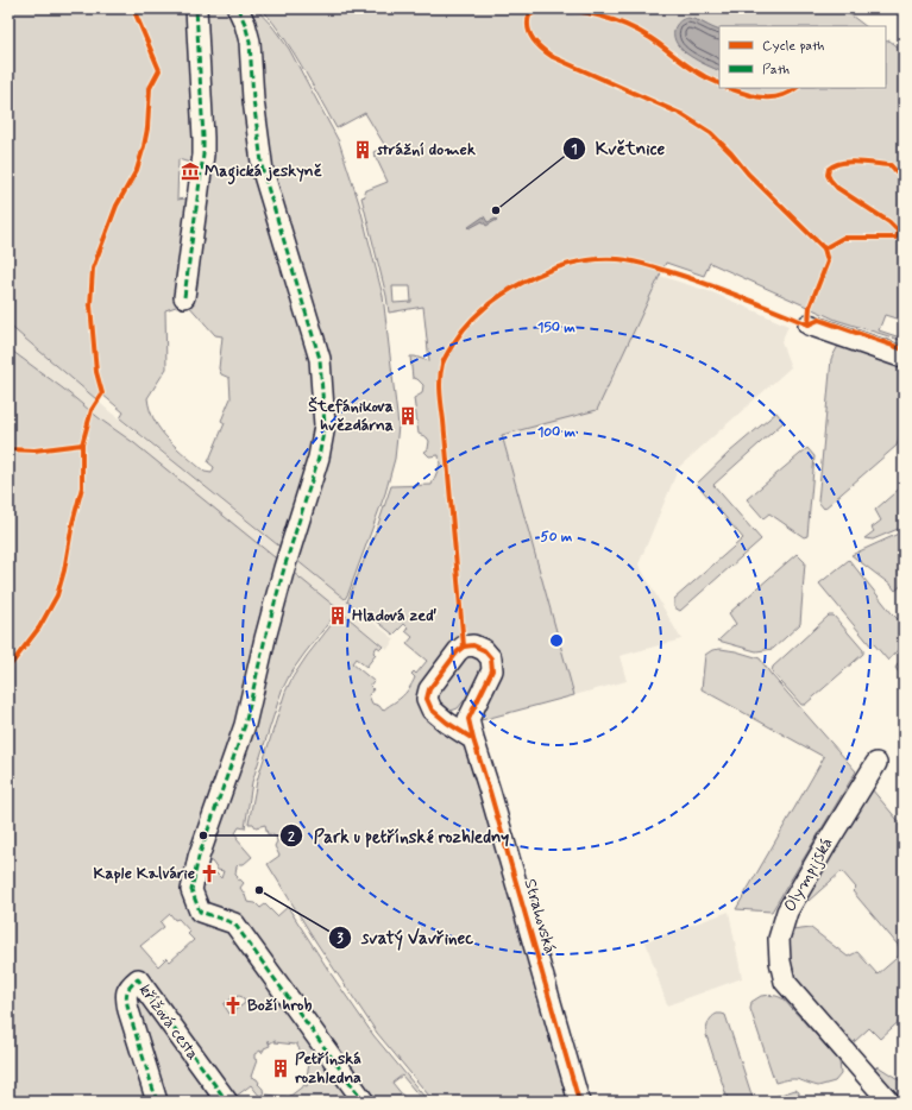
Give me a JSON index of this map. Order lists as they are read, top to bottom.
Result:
{
  "streets": {
    "street": ["Olympijská", "Strahovská", "křížová cesta"]
  },
  "places": {
    "building": [
      "strážní domek",
      "Štefánikova hvězdárna",
      "Hladová zeď",
      "Petřínská rozhledna"
    ],
    "museum": ["Magická jeskyně"],
    "other": ["Květnice", "Park u petřínské rozhledny", "svatý Vavřinec"],
    "church": ["Kaple Kalvárie", "Boží hrob"]
  },
  "legend": ["Cycle path", "Path"],
  "rings": ["150 m", "100 m", "50 m"]
}
